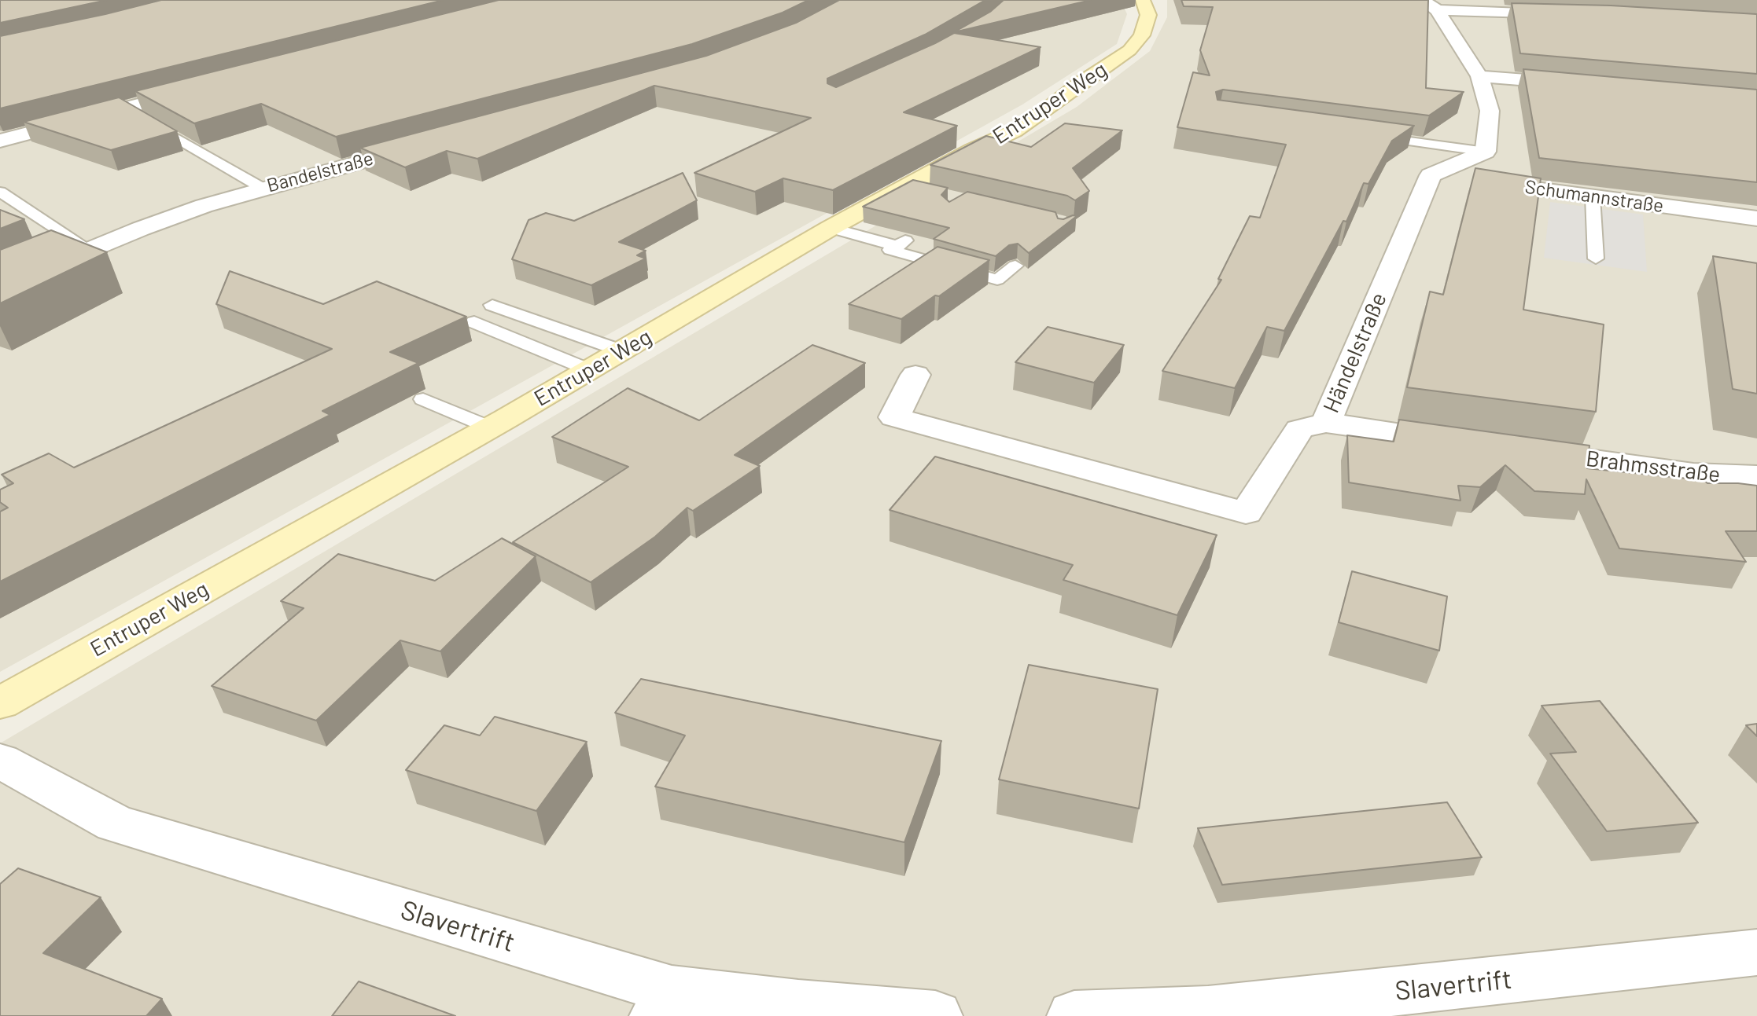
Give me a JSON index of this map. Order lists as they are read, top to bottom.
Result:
{
  "streets": {
    "main road": ["Entruper Weg"],
    "street": [
      "Bandelstraße",
      "Schumannstraße",
      "Händelstraße",
      "Brahmsstraße",
      "Slavertrift"
    ]
  },
  "crossings": [
    ["Schumannstraße", "Händelstraße"]
  ]
}
